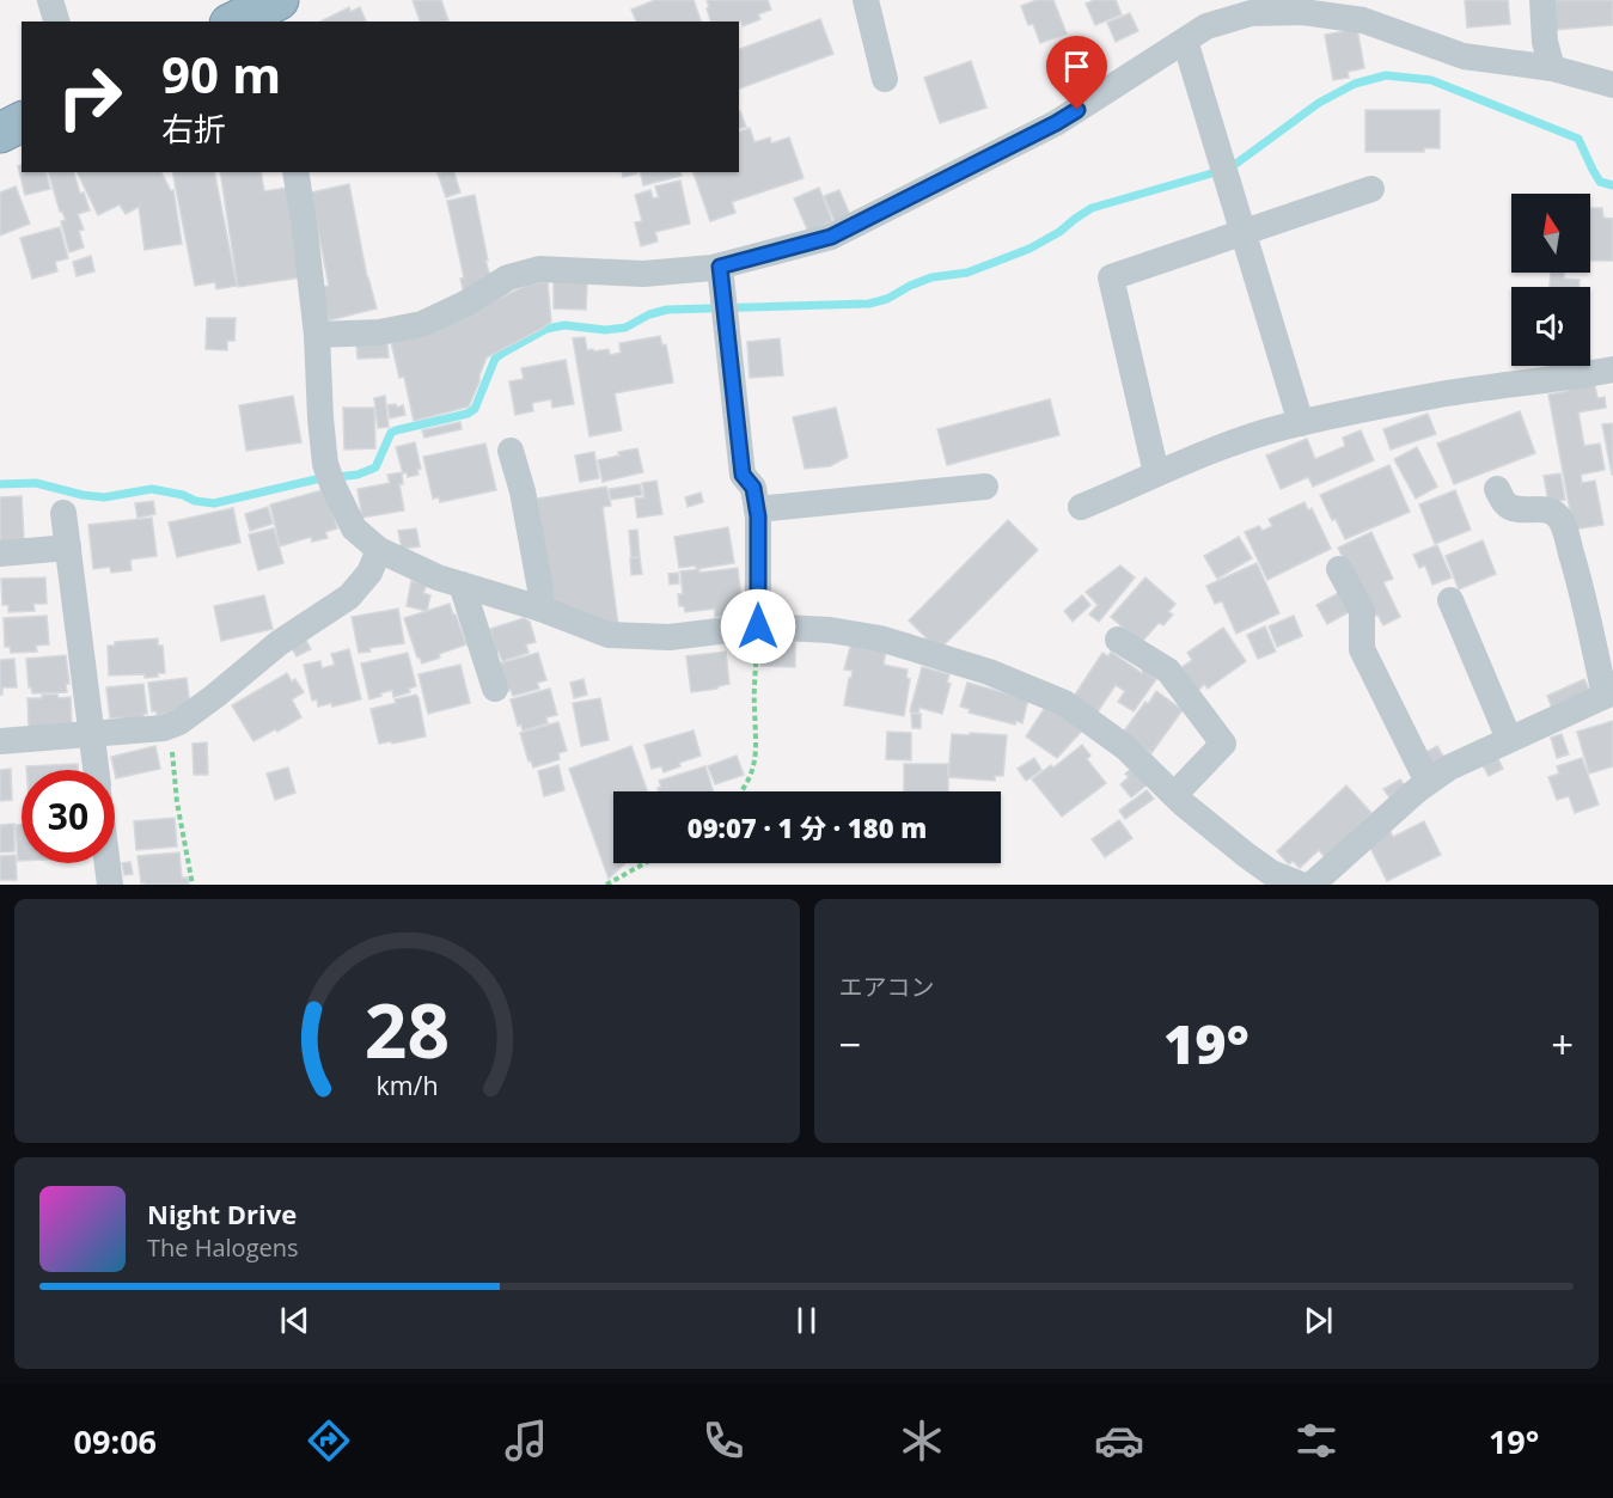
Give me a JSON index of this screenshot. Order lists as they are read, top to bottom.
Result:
{
  "north": "top",
  "page": {
    "turn": ["90 m", "右折"],
    "limit": "30",
    "trip": "09:07 · 1 分 · 180 m",
    "tile": "エアコン",
    "heat": ["−", "19°", "+"],
    "song": ["Night Drive", "The Halogens"],
    "tabs": ["09:06", "19°"],
    "gauge": ["28", "km/h"]
  }
}
